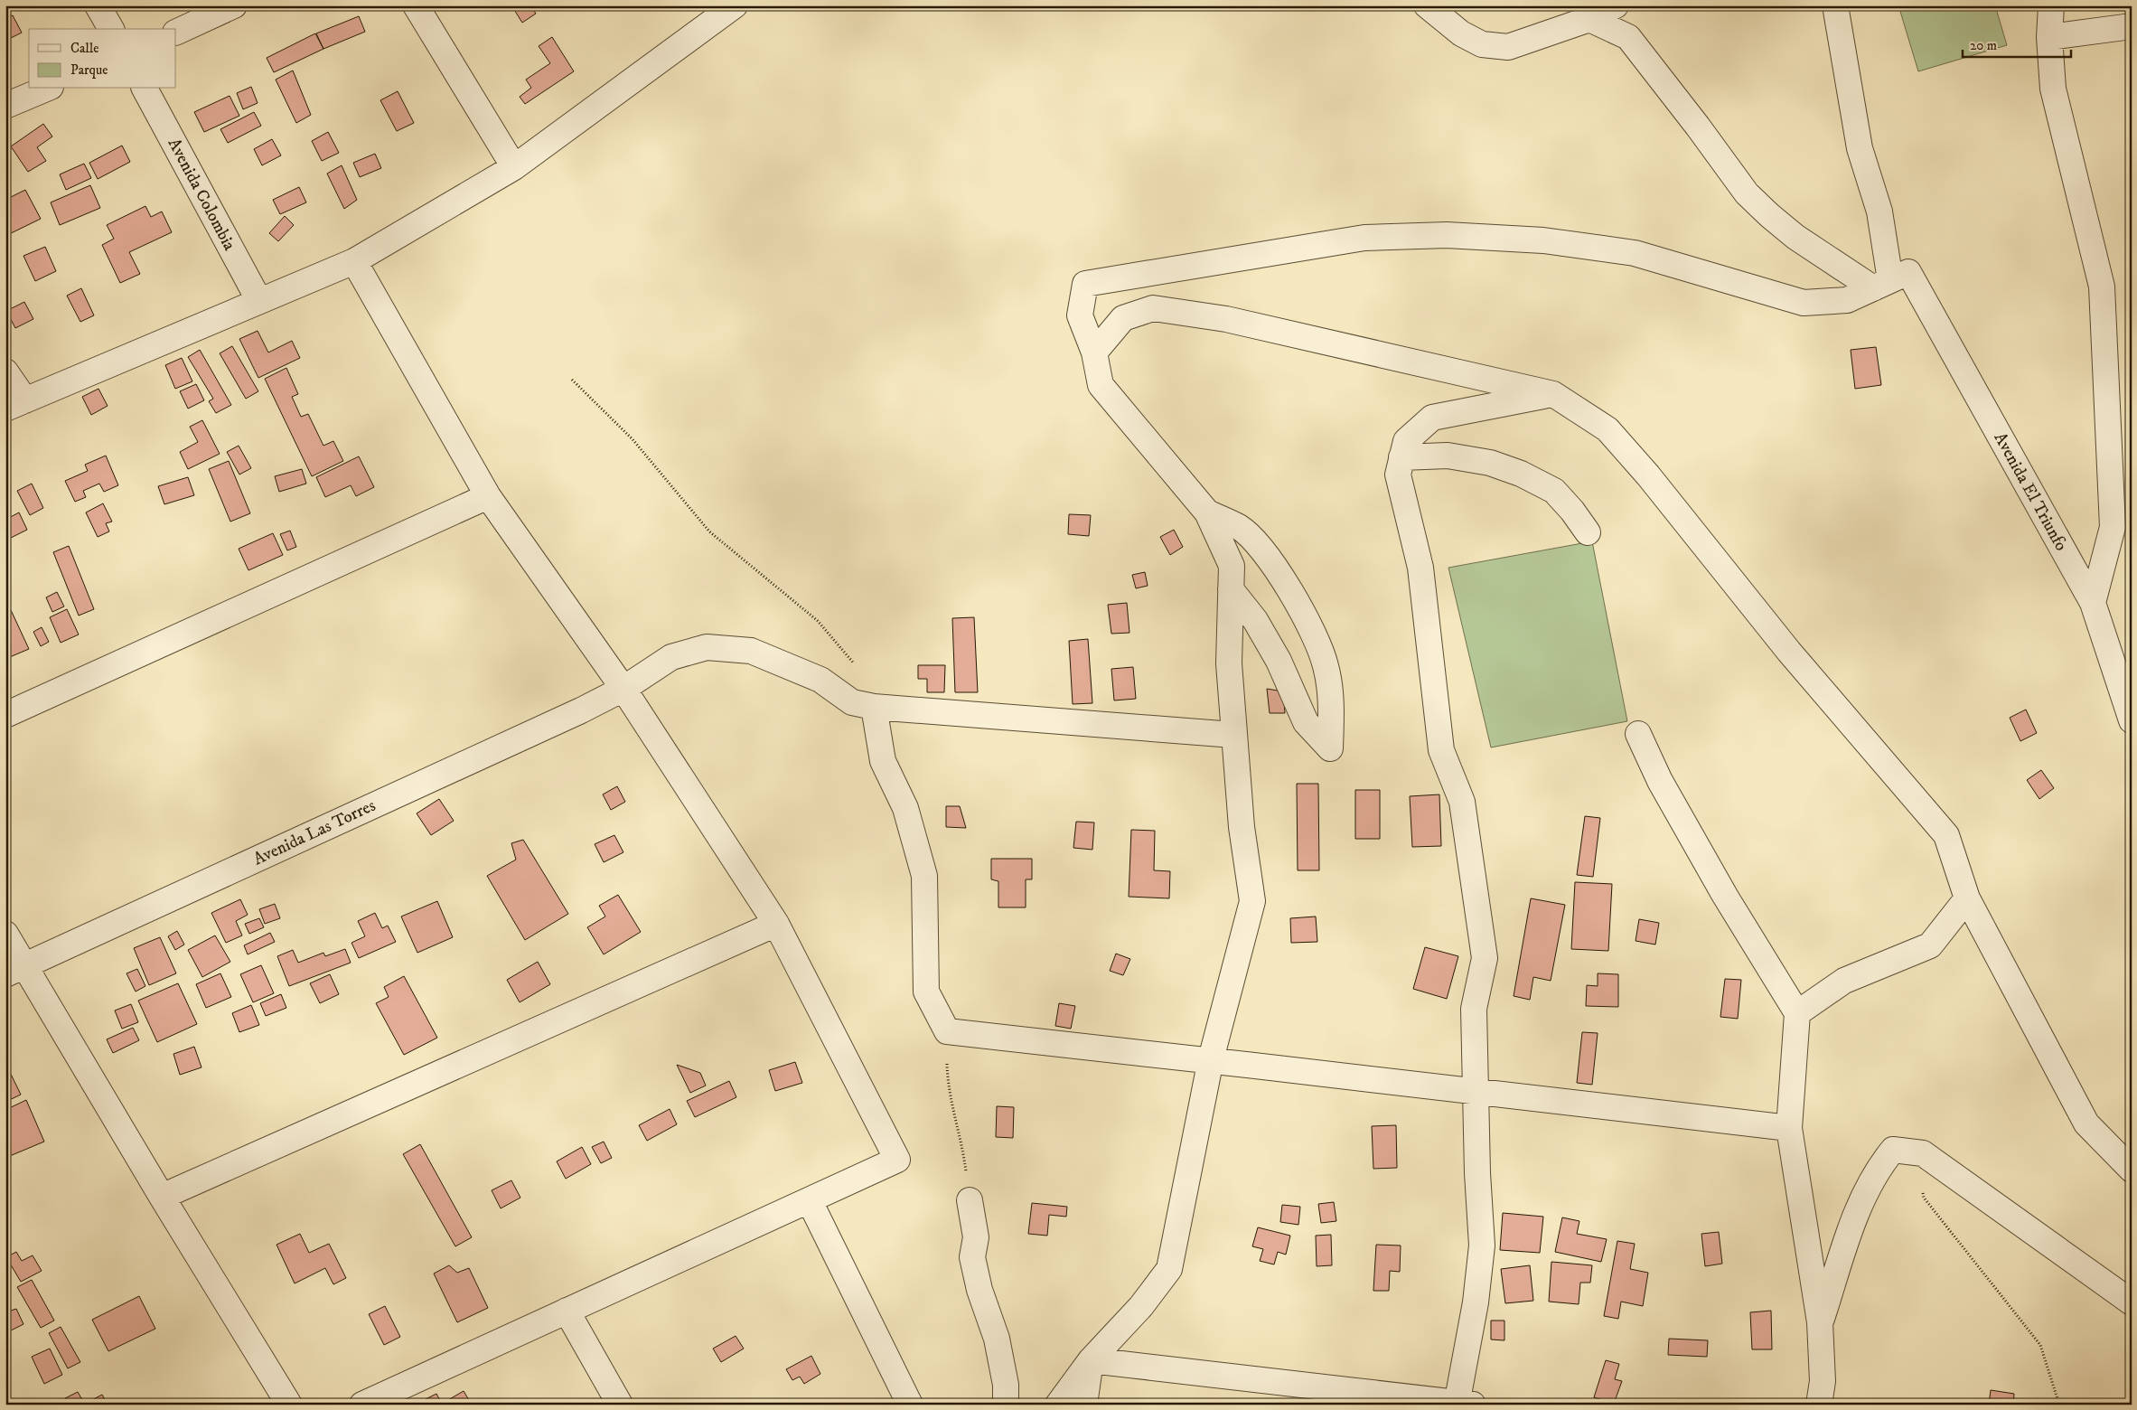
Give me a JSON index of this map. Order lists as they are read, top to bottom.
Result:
{
  "streets": {
    "street": ["Avenida Colombia", "Avenida El Triunfo", "Avenida Las Torres"]
  },
  "legend": ["Calle", "Parque"],
  "scale_bar": "20 m"
}
